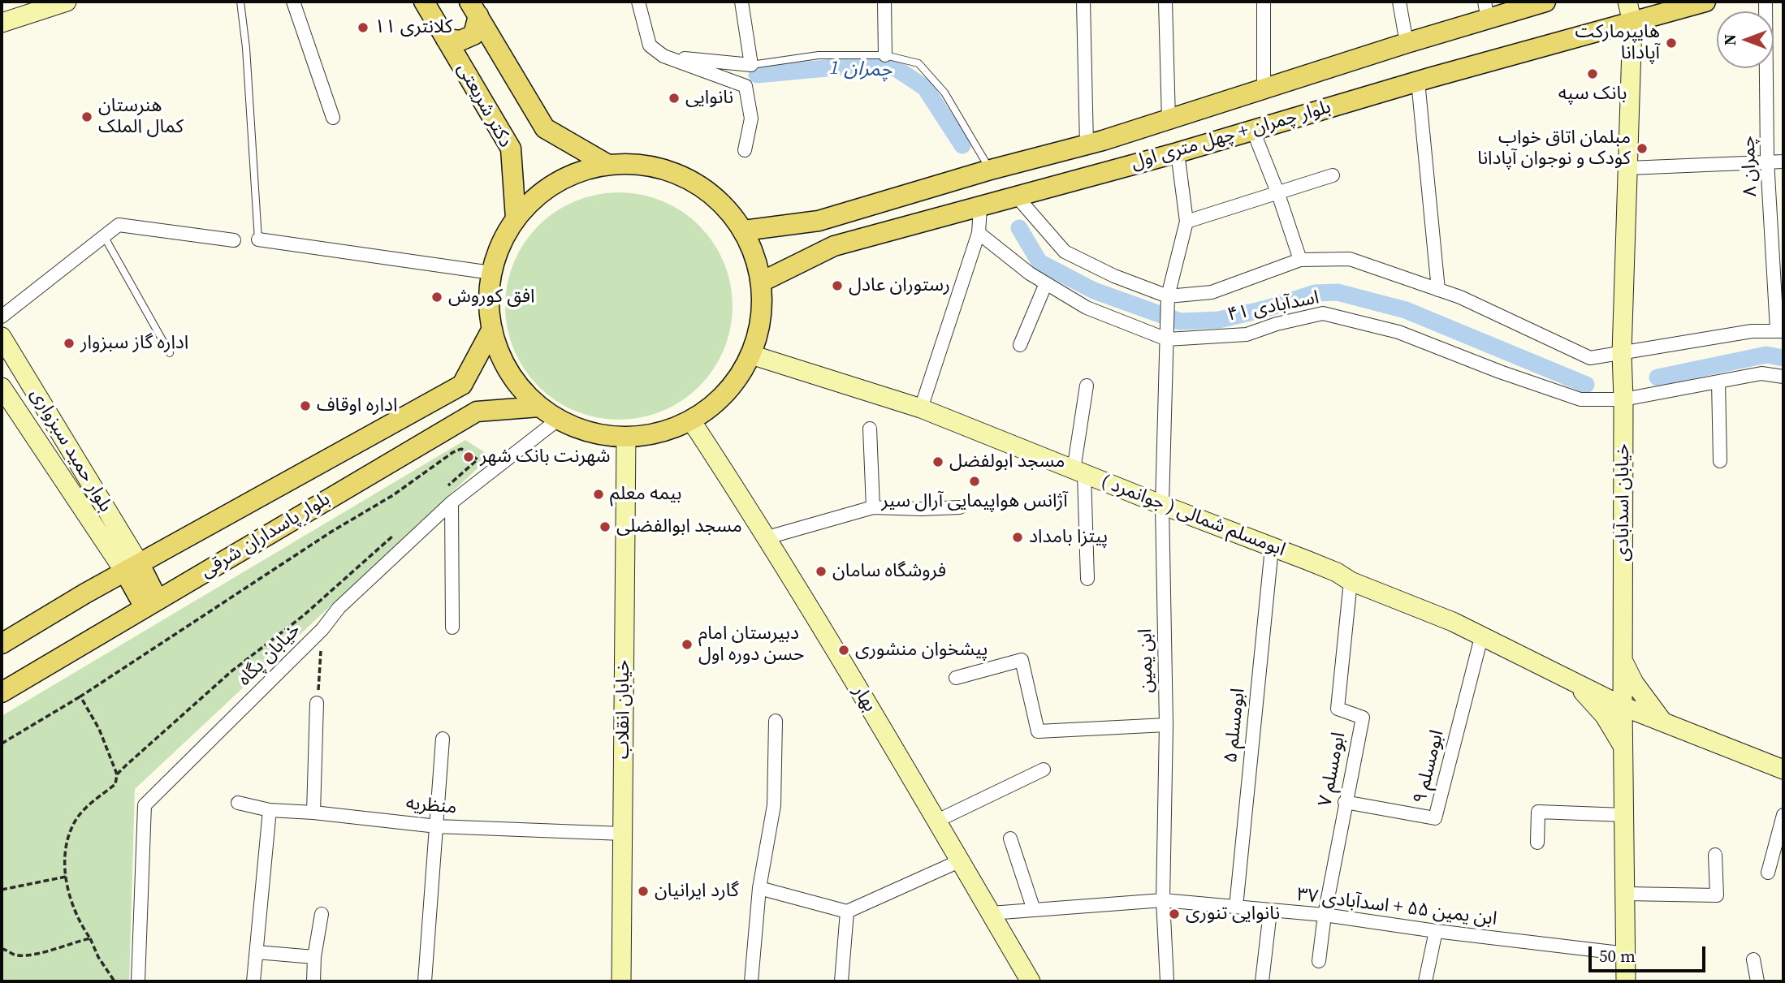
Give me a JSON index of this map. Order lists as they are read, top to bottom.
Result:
{
  "streets": {
    "main road": [
      "دکتر شریعتی",
      "بلوار چمران + چهل متری اول",
      "بلوار حمید سبزواری",
      "خیابان اسدآبادی",
      "ابومسلم شمالی ( جوانمرد )",
      "بلوار پاسداران شرقی",
      "بهار",
      "خیابان انقلاب"
    ],
    "street": [
      "چمران ۸",
      "اسدآبادی ۴۱",
      "خیابان پگاه",
      "ابن یمین",
      "ابومسلم ۵",
      "ابومسلم ۹",
      "ابومسلم ۷",
      "منظریه",
      "ابن یمین ۵۵ + اسدآبادی ۳۷"
    ]
  },
  "crossings": [
    ["بلوار چمران + چهل متری اول", "خیابان اسدآبادی"],
    ["اسدآبادی ۴۱", "خیابان اسدآبادی"],
    ["اسدآبادی ۴۱", "ابن یمین"],
    ["بلوار حمید سبزواری", "بلوار پاسداران شرقی"],
    ["خیابان اسدآبادی", "ابومسلم شمالی ( جوانمرد )"],
    ["خیابان اسدآبادی", "ابن یمین ۵۵ + اسدآبادی ۳۷"],
    ["ابومسلم شمالی ( جوانمرد )", "ابن یمین"],
    ["ابومسلم شمالی ( جوانمرد )", "ابومسلم ۵"],
    ["ابومسلم شمالی ( جوانمرد )", "ابومسلم ۹"],
    ["ابومسلم شمالی ( جوانمرد )", "ابومسلم ۷"],
    ["ابن یمین", "ابن یمین ۵۵ + اسدآبادی ۳۷"],
    ["بهار", "ابن یمین ۵۵ + اسدآبادی ۳۷"],
    ["خیابان انقلاب", "منظریه"],
    ["ابومسلم ۵", "ابن یمین ۵۵ + اسدآبادی ۳۷"],
    ["ابومسلم ۹", "ابومسلم ۷"],
    ["ابومسلم ۷", "ابن یمین ۵۵ + اسدآبادی ۳۷"]
  ],
  "water": ["چمران 1"],
  "places": [
    "کلانتری ۱۱",
    "هایپرمارکت آپادانا",
    "بانک سپه",
    "نانوایی",
    "هنرستان کمال الملک",
    "مبلمان اتاق خواب کودک و نوجوان آپادانا",
    "رستوران عادل",
    "افق کوروش",
    "اداره گاز سبزوار",
    "اداره اوقاف",
    "شهرنت بانک شهر",
    "مسجد ابولفضل",
    "آژانس هواپیمایی آرال سیر",
    "بیمه معلم",
    "مسجد ابوالفضلی",
    "پیتزا بامداد",
    "فروشگاه سامان",
    "دبیرستان امام حسن دوره اول",
    "پیشخوان منشوری",
    "گارد ایرانیان",
    "نانوایی تنوری"
  ],
  "scale_bar": "50 m",
  "north": "left"
}
